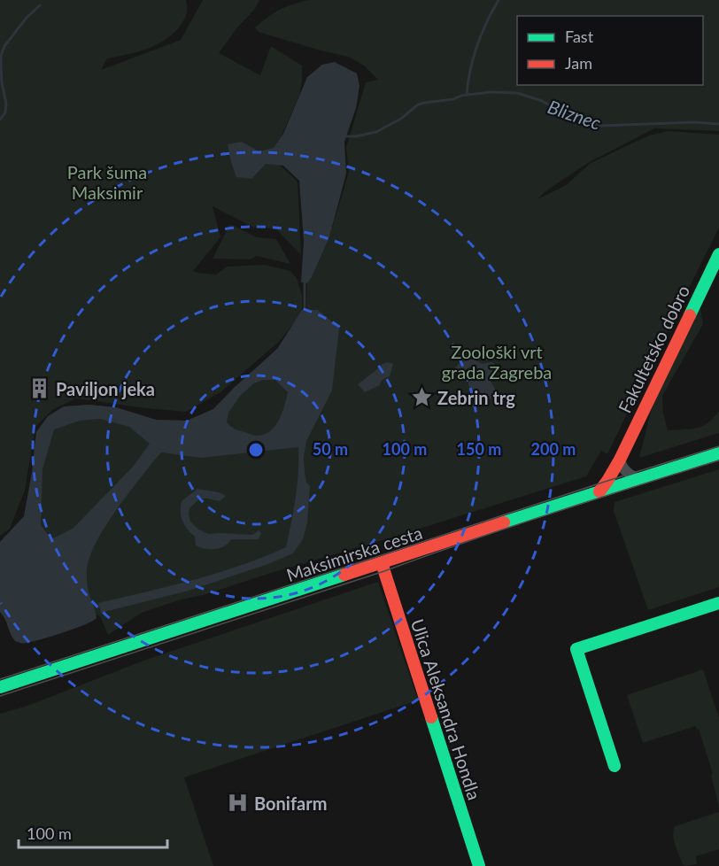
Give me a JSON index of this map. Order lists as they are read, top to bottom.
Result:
{
  "streets": {
    "street": ["Fakultetsko dobro", "Maksimirska cesta", "Ulica Aleksandra Hondla"]
  },
  "crossings": [
    ["Fakultetsko dobro", "Maksimirska cesta"],
    ["Maksimirska cesta", "Ulica Aleksandra Hondla"]
  ],
  "water": ["Bliznec"],
  "parks": ["Park šuma Maksimir", "Zoološki vrt grada Zagreba"],
  "places": {
    "building": ["Paviljon jeka"],
    "place": ["Zebrin trg"],
    "hospital": ["Bonifarm"]
  },
  "legend": ["Fast", "Jam"],
  "scale_bar": "100 m",
  "rings": [
    "50 m",
    "100 m",
    "150 m",
    "200 m"
  ]
}
